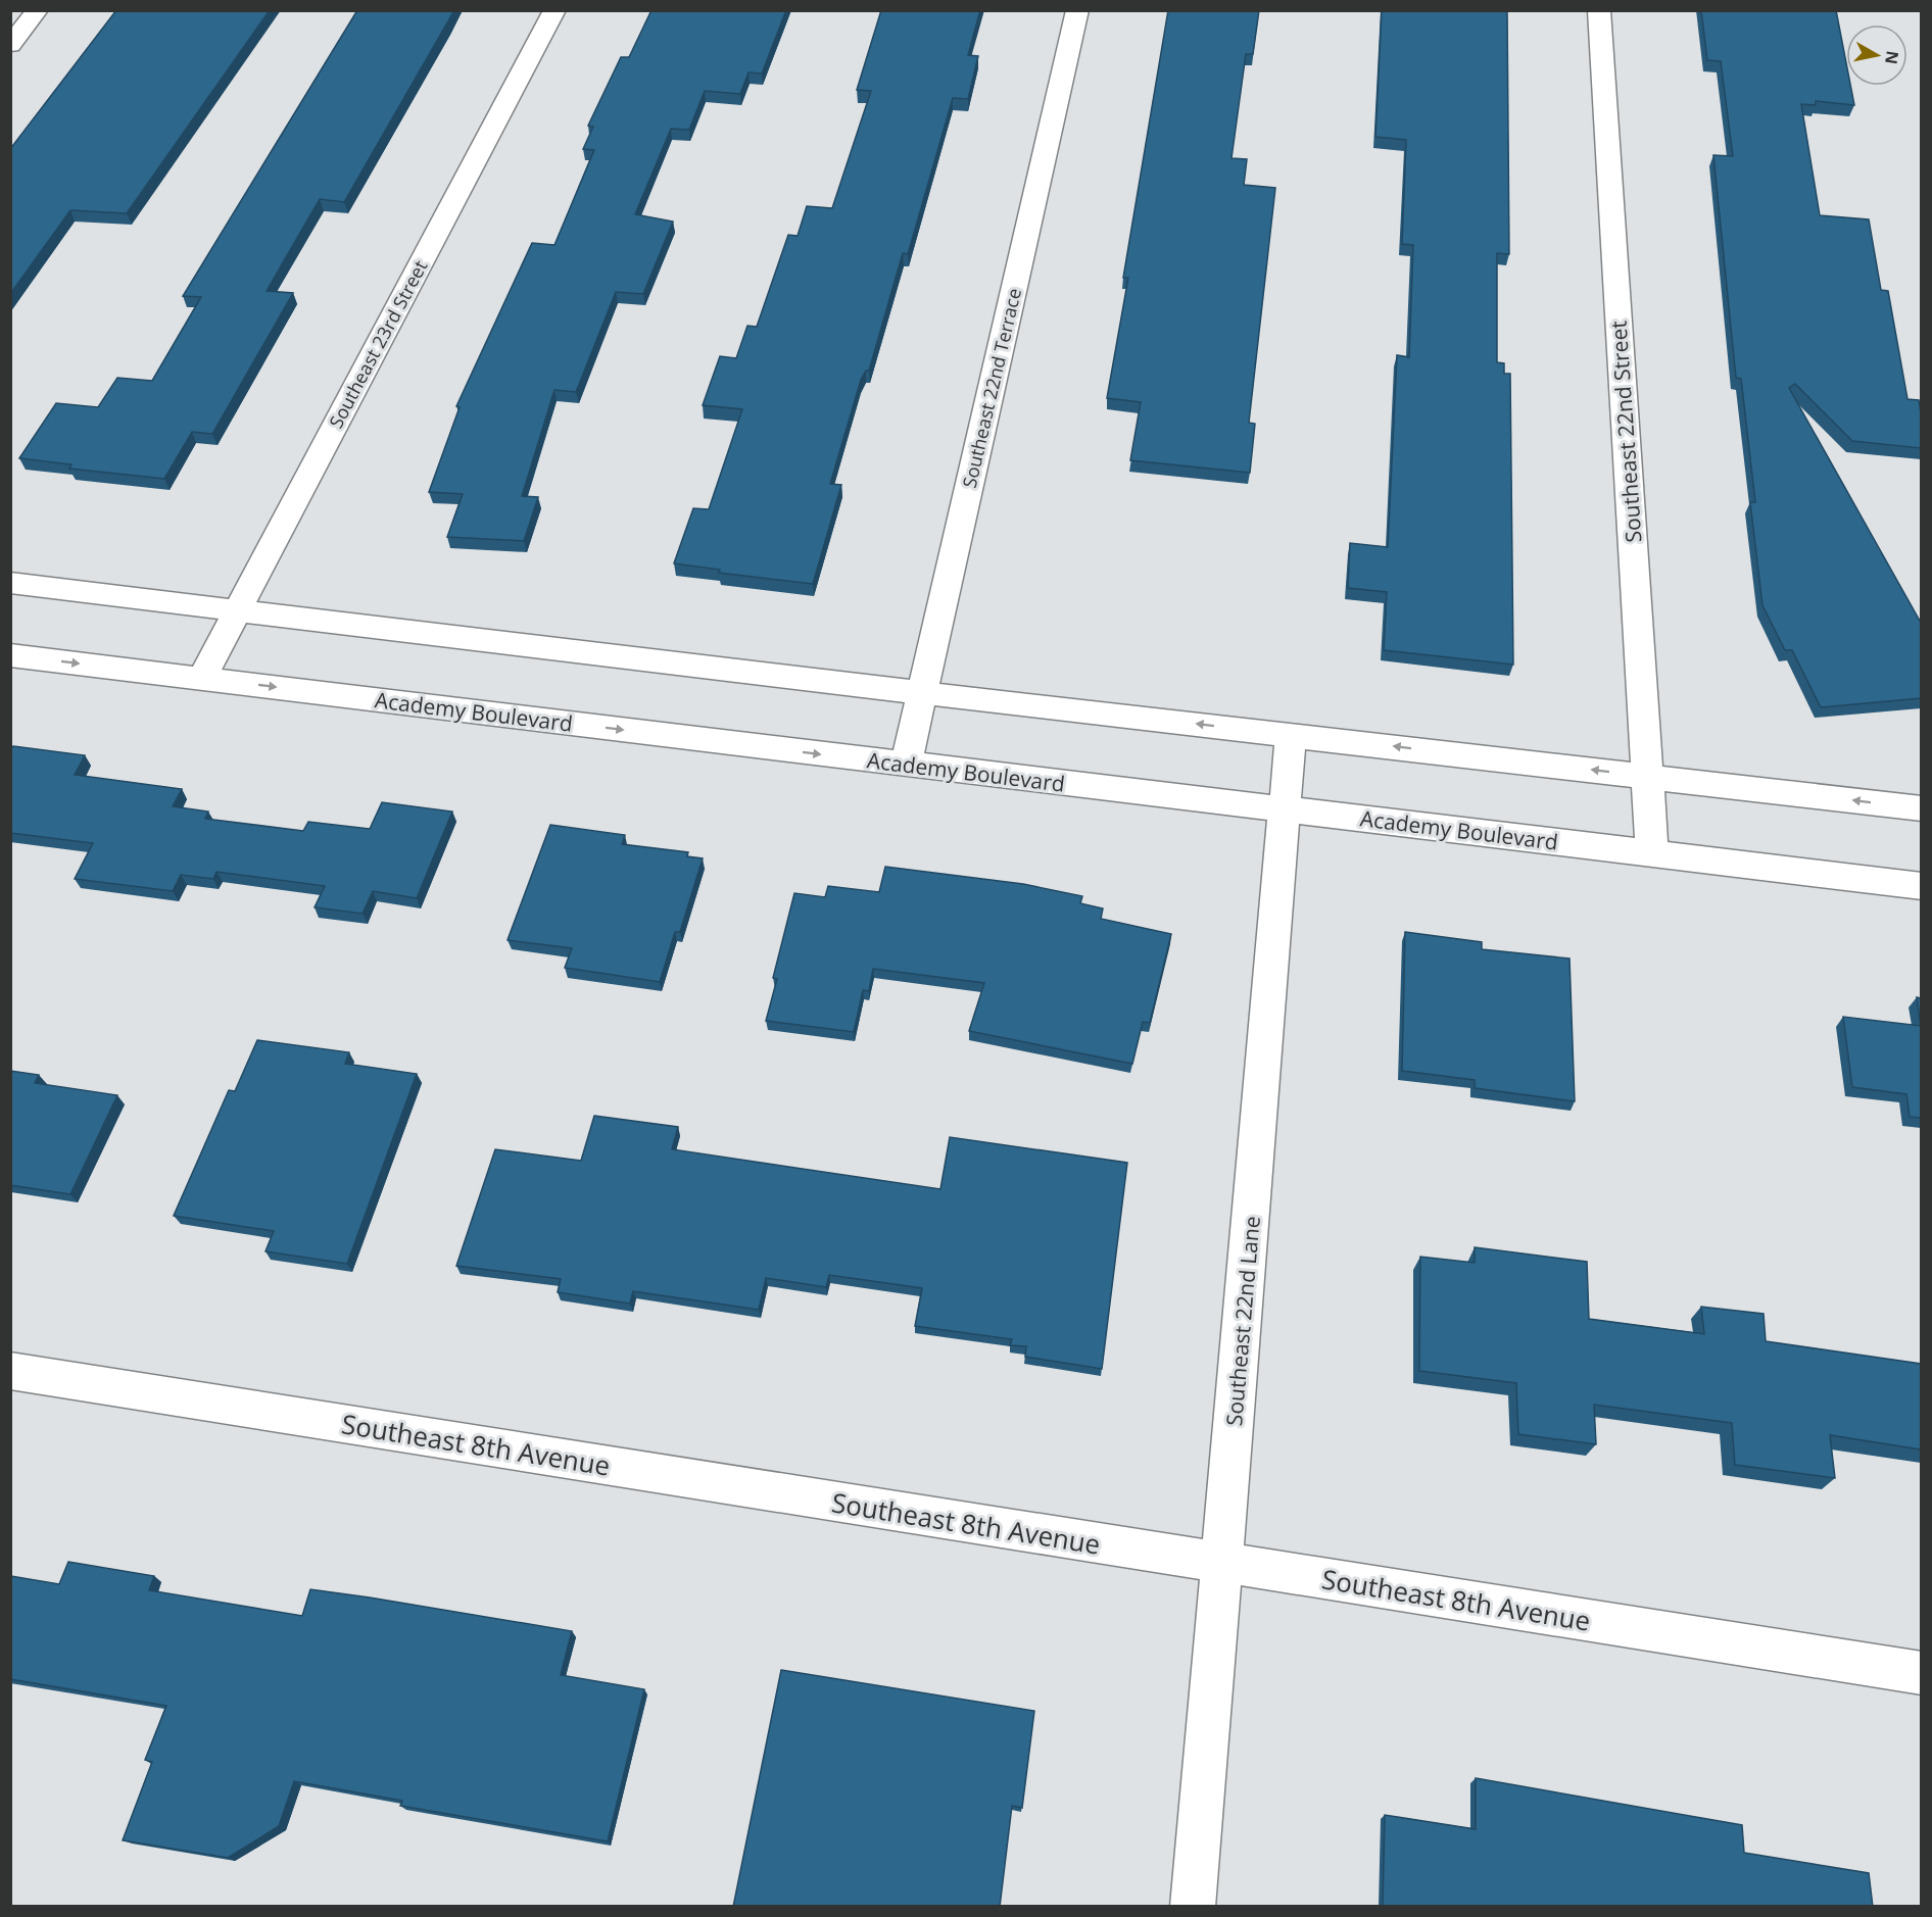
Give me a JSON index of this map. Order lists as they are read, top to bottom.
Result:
{
  "streets": {
    "street": [
      "Southeast 23rd Street",
      "Southeast 22nd Terrace",
      "Southeast 22nd Street",
      "Academy Boulevard",
      "Southeast 22nd Lane",
      "Southeast 8th Avenue"
    ]
  },
  "crossings": [
    ["Southeast 23rd Street", "Academy Boulevard"],
    ["Southeast 22nd Terrace", "Academy Boulevard"],
    ["Southeast 22nd Street", "Academy Boulevard"],
    ["Academy Boulevard", "Southeast 22nd Lane"],
    ["Southeast 22nd Lane", "Southeast 8th Avenue"]
  ],
  "north": "right"
}
